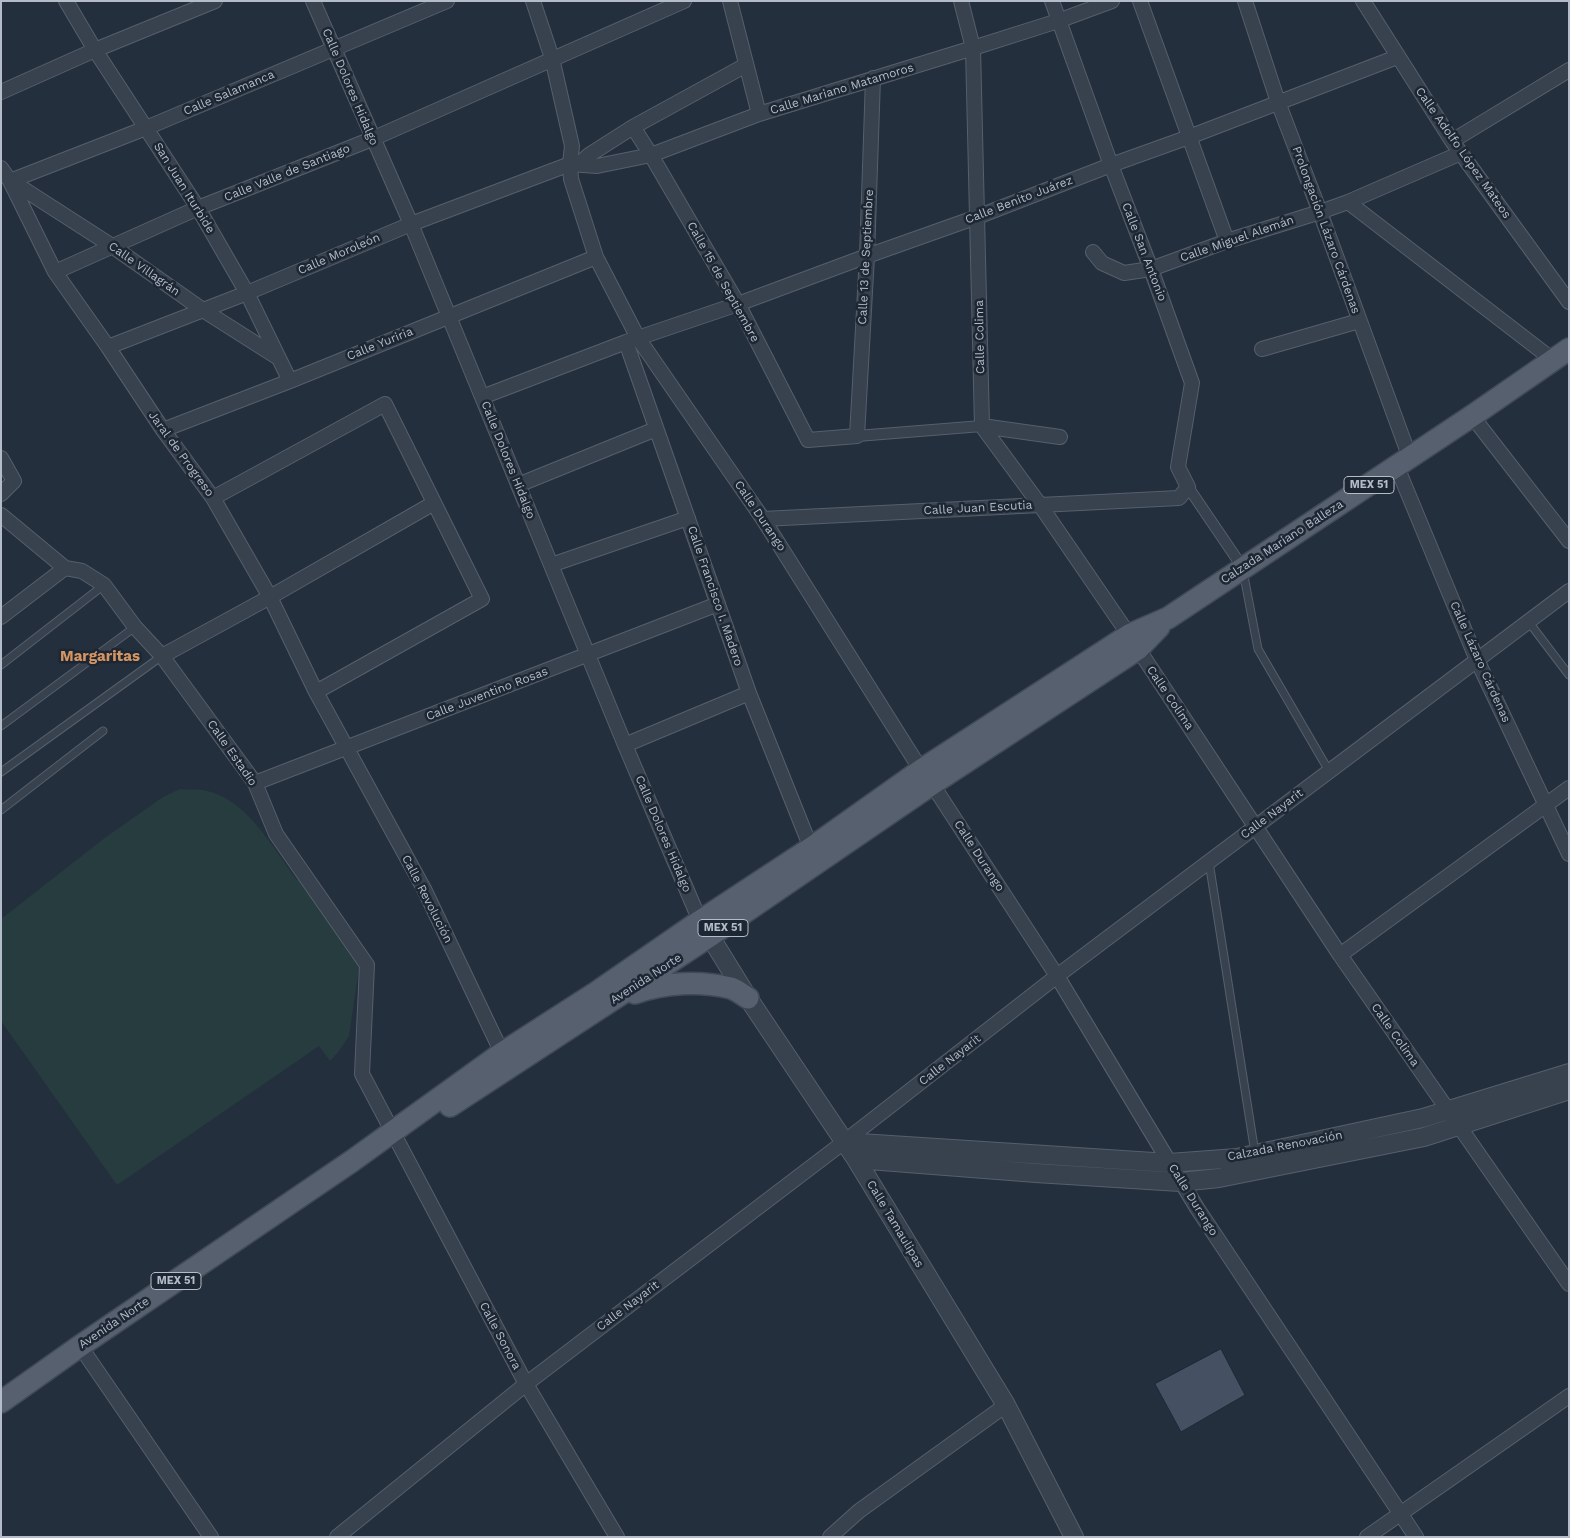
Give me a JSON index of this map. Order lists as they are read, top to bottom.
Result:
{
  "streets": {
    "main road": ["MEX 51", "Calzada Mariano Balleza", "Avenida Norte"],
    "street": [
      "Calle Dolores Hidalgo",
      "Calle Mariano Matamoros",
      "Calle Salamanca",
      "Calle Adolfo López Mateos",
      "Calle Valle de Santiago",
      "San Juan Iturbide",
      "Calle Benito Juárez",
      "Prolongación Lázaro Cárdenas",
      "Calle Miguel Alemán",
      "Calle San Antonio",
      "Calle Moroleón",
      "Calle 13 de Septiembre",
      "Calle Villagrán",
      "Calle 15 de Septiembre",
      "Calle Colima",
      "Calle Yuriria",
      "Jaral de Progreso",
      "Calle Juan Escutia",
      "Calle Durango",
      "Calle Francisco I. Madero",
      "Calle Lázaro Cárdenas",
      "Calle Juventino Rosas",
      "Calle Estadio",
      "Calle Nayarit",
      "Calle Revolución",
      "Calzada Renovación",
      "Calle Tamaulipas",
      "Calle Sonora"
    ]
  },
  "crossings": [
    ["Calle Dolores Hidalgo", "Calle Salamanca"],
    ["Calle Dolores Hidalgo", "Calle Valle de Santiago"],
    ["Calle Dolores Hidalgo", "Calle Benito Juárez"],
    ["Calle Dolores Hidalgo", "Calle Moroleón"],
    ["Calle Dolores Hidalgo", "Calle Yuriria"],
    ["Calle Dolores Hidalgo", "Calle Juventino Rosas"],
    ["Calle Dolores Hidalgo", "Avenida Norte"],
    ["Calle Dolores Hidalgo", "Calle Tamaulipas"],
    ["Calle Mariano Matamoros", "Calle San Antonio"],
    ["Calle Mariano Matamoros", "Calle Moroleón"],
    ["Calle Mariano Matamoros", "Calle 13 de Septiembre"],
    ["Calle Mariano Matamoros", "Calle 15 de Septiembre"],
    ["Calle Mariano Matamoros", "Calle Colima"],
    ["Calle Mariano Matamoros", "Calle Durango"],
    ["Calle Salamanca", "San Juan Iturbide"],
    ["Calle Salamanca", "Calle Villagrán"],
    ["Calle Salamanca", "Jaral de Progreso"],
    ["Calle Adolfo López Mateos", "Calle Benito Juárez"],
    ["Calle Adolfo López Mateos", "Calle Miguel Alemán"],
    ["Calle Valle de Santiago", "San Juan Iturbide"],
    ["Calle Valle de Santiago", "Calle Villagrán"],
    ["Calle Valle de Santiago", "Jaral de Progreso"],
    ["Calle Valle de Santiago", "Calle Durango"],
    ["San Juan Iturbide", "Calle Moroleón"],
    ["San Juan Iturbide", "Calle Villagrán"],
    ["San Juan Iturbide", "Calle Yuriria"],
    ["Calle Benito Juárez", "Prolongación Lázaro Cárdenas"],
    ["Calle Benito Juárez", "Calle San Antonio"],
    ["Calle Benito Juárez", "Calle 13 de Septiembre"],
    ["Calle Benito Juárez", "Calle 15 de Septiembre"],
    ["Calle Benito Juárez", "Calle Colima"],
    ["Calle Benito Juárez", "Calle Durango"],
    ["Calle Benito Juárez", "Calle Francisco I. Madero"],
    ["Prolongación Lázaro Cárdenas", "Calle Miguel Alemán"],
    ["Prolongación Lázaro Cárdenas", "Calzada Mariano Balleza"],
    ["Prolongación Lázaro Cárdenas", "Calle Lázaro Cárdenas"],
    ["Calle Miguel Alemán", "Calle San Antonio"],
    ["Calle San Antonio", "Calle Juan Escutia"],
    ["Calle Moroleón", "Calle Villagrán"],
    ["Calle Moroleón", "Jaral de Progreso"],
    ["Calle Moroleón", "Calle Durango"],
    ["Calle 13 de Septiembre", "Calle 15 de Septiembre"],
    ["Calle Villagrán", "Jaral de Progreso"],
    ["Calle Colima", "Calle Juan Escutia"],
    ["Calle Colima", "Calzada Mariano Balleza"],
    ["Calle Colima", "Calle Nayarit"],
    ["Calle Colima", "Calzada Renovación"],
    ["Calle Yuriria", "Jaral de Progreso"],
    ["Calle Yuriria", "Calle Durango"],
    ["Jaral de Progreso", "Calle Juventino Rosas"],
    ["Jaral de Progreso", "Calle Revolución"],
    ["Calle Juan Escutia", "Calle Durango"],
    ["Calle Durango", "Calzada Mariano Balleza"],
    ["Calle Durango", "Calle Francisco I. Madero"],
    ["Calle Durango", "Calle Nayarit"],
    ["Calle Durango", "Avenida Norte"],
    ["Calle Durango", "Calzada Renovación"],
    ["Calzada Mariano Balleza", "Calle Lázaro Cárdenas"],
    ["Calzada Mariano Balleza", "Avenida Norte"],
    ["Calle Francisco I. Madero", "Calle Juventino Rosas"],
    ["Calle Francisco I. Madero", "Avenida Norte"],
    ["Calle Lázaro Cárdenas", "Calle Nayarit"],
    ["Calle Juventino Rosas", "Calle Estadio"],
    ["Calle Juventino Rosas", "Calle Revolución"],
    ["Calle Estadio", "Avenida Norte"],
    ["Calle Estadio", "Calle Sonora"],
    ["Calle Nayarit", "Calzada Renovación"],
    ["Calle Nayarit", "Calle Tamaulipas"],
    ["Calle Nayarit", "Calle Sonora"],
    ["Calle Revolución", "Avenida Norte"],
    ["Avenida Norte", "Calle Tamaulipas"],
    ["Avenida Norte", "Calle Sonora"],
    ["Calzada Renovación", "Calle Tamaulipas"]
  ],
  "districts": ["Margaritas"]
}
